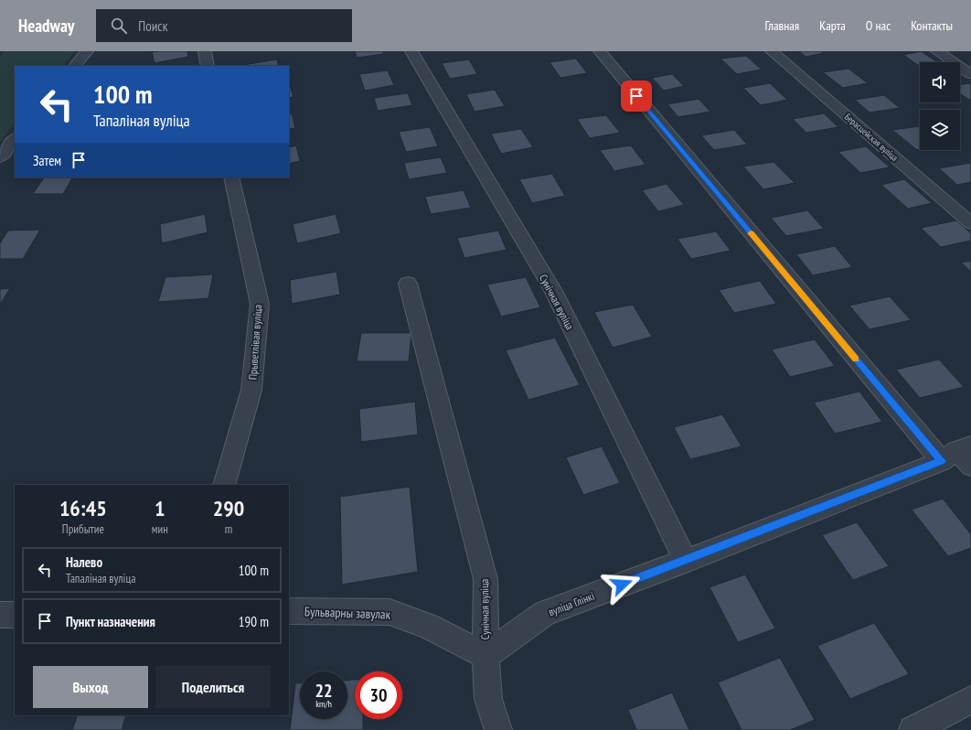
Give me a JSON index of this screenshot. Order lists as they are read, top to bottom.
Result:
{
  "streets": {
    "street": [
      "Берасцейская вуліца",
      "Сунічная вуліца",
      "Прыветлівая вуліца",
      "вуліца Глінкі",
      "Бульварны завулак"
    ]
  },
  "crossings": [
    ["Сунічная вуліца", "вуліца Глінкі"],
    ["Сунічная вуліца", "Бульварны завулак"],
    ["вуліца Глінкі", "Бульварны завулак"]
  ],
  "page": {
    "header": "Headway",
    "search": "Поиск",
    "nav": [
      "Главная",
      "Карта",
      "О нас",
      "Контакты"
    ],
    "turn": ["100 m", "Тапаліная вуліца"],
    "then": "Затем",
    "eta": [
      "16:45",
      "Прибытие",
      "1",
      "мин",
      "290",
      "m"
    ],
    "list": [
      {
        "name": "Налево",
        "note": "Тапаліная вуліца",
        "value": "100 m"
      },
      {
        "name": "Пункт назначения",
        "value": "190 m"
      }
    ],
    "buttons": ["Выход", "Поделиться"],
    "speed": "22 km/h",
    "limit": "30"
  }
}
